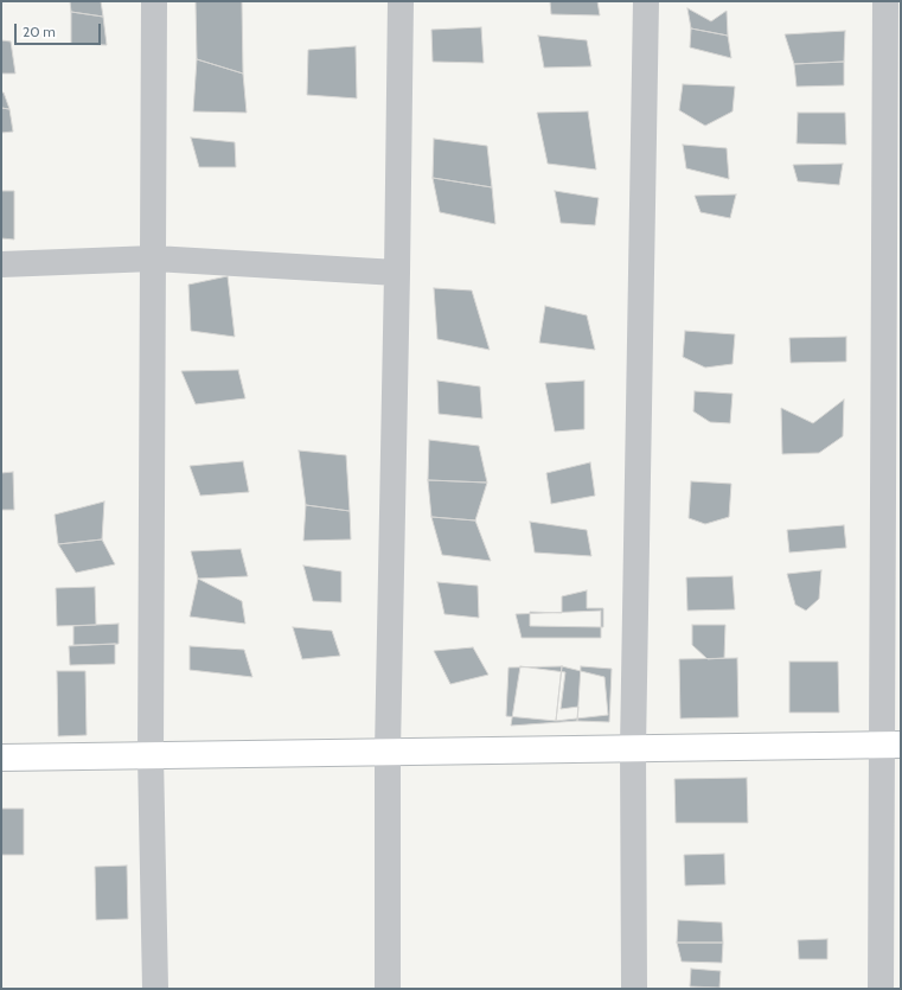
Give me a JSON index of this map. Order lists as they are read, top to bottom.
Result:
{
  "scale_bar": "20 m"
}
